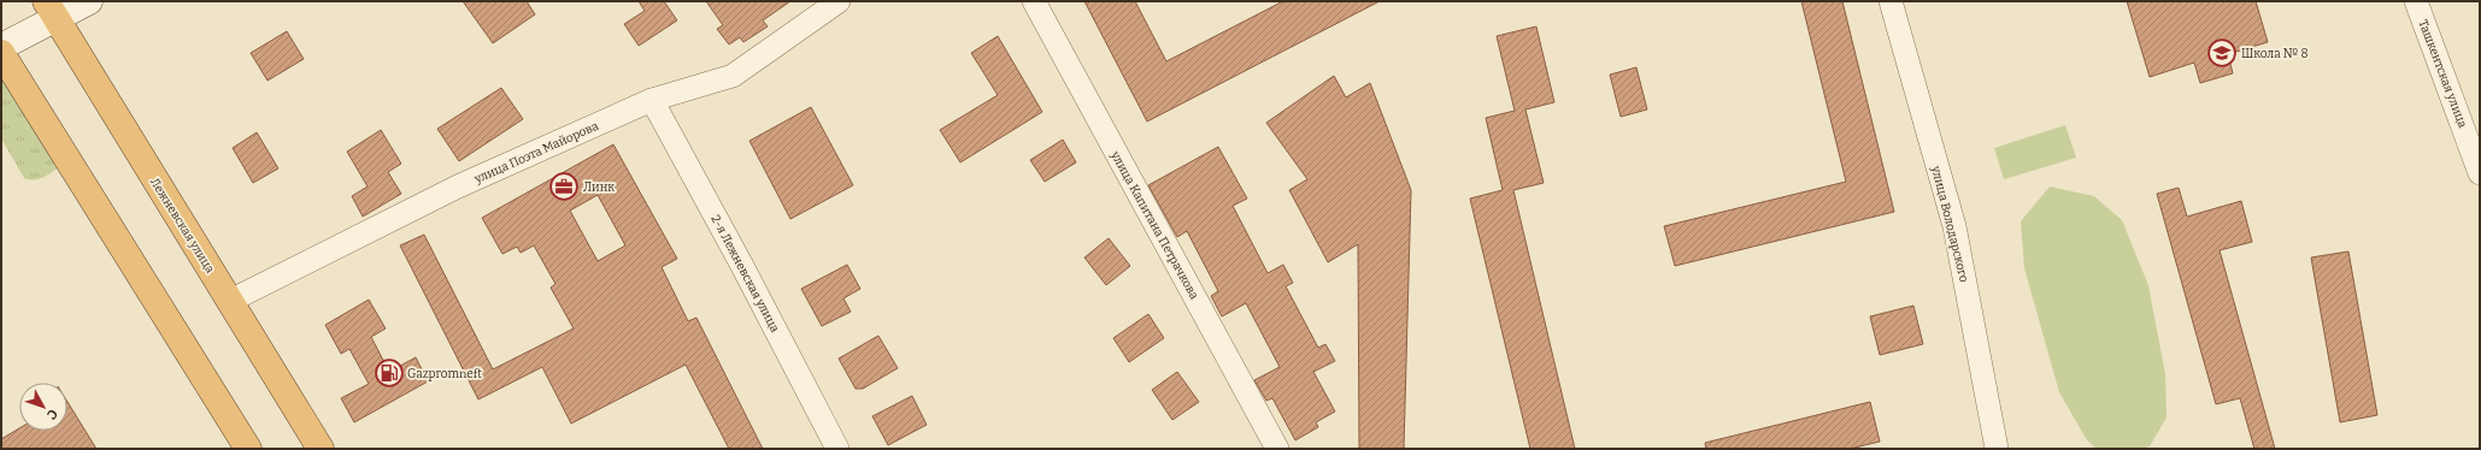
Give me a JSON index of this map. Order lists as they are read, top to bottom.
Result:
{
  "streets": {
    "highway": ["Лежневская улица"],
    "street": [
      "Ташкентская улица",
      "улица Поэта Майорова",
      "улица Володарского",
      "улица Капитана Петрачкова",
      "2-я Лежневская улица"
    ]
  },
  "crossings": [
    ["улица Поэта Майорова", "Лежневская улица"],
    ["улица Поэта Майорова", "2-я Лежневская улица"]
  ],
  "places": {
    "school or university": ["Школа № 8"],
    "office": ["Линк"],
    "fuel station": ["Gazpromneft"]
  },
  "north": "bottom right"
}
